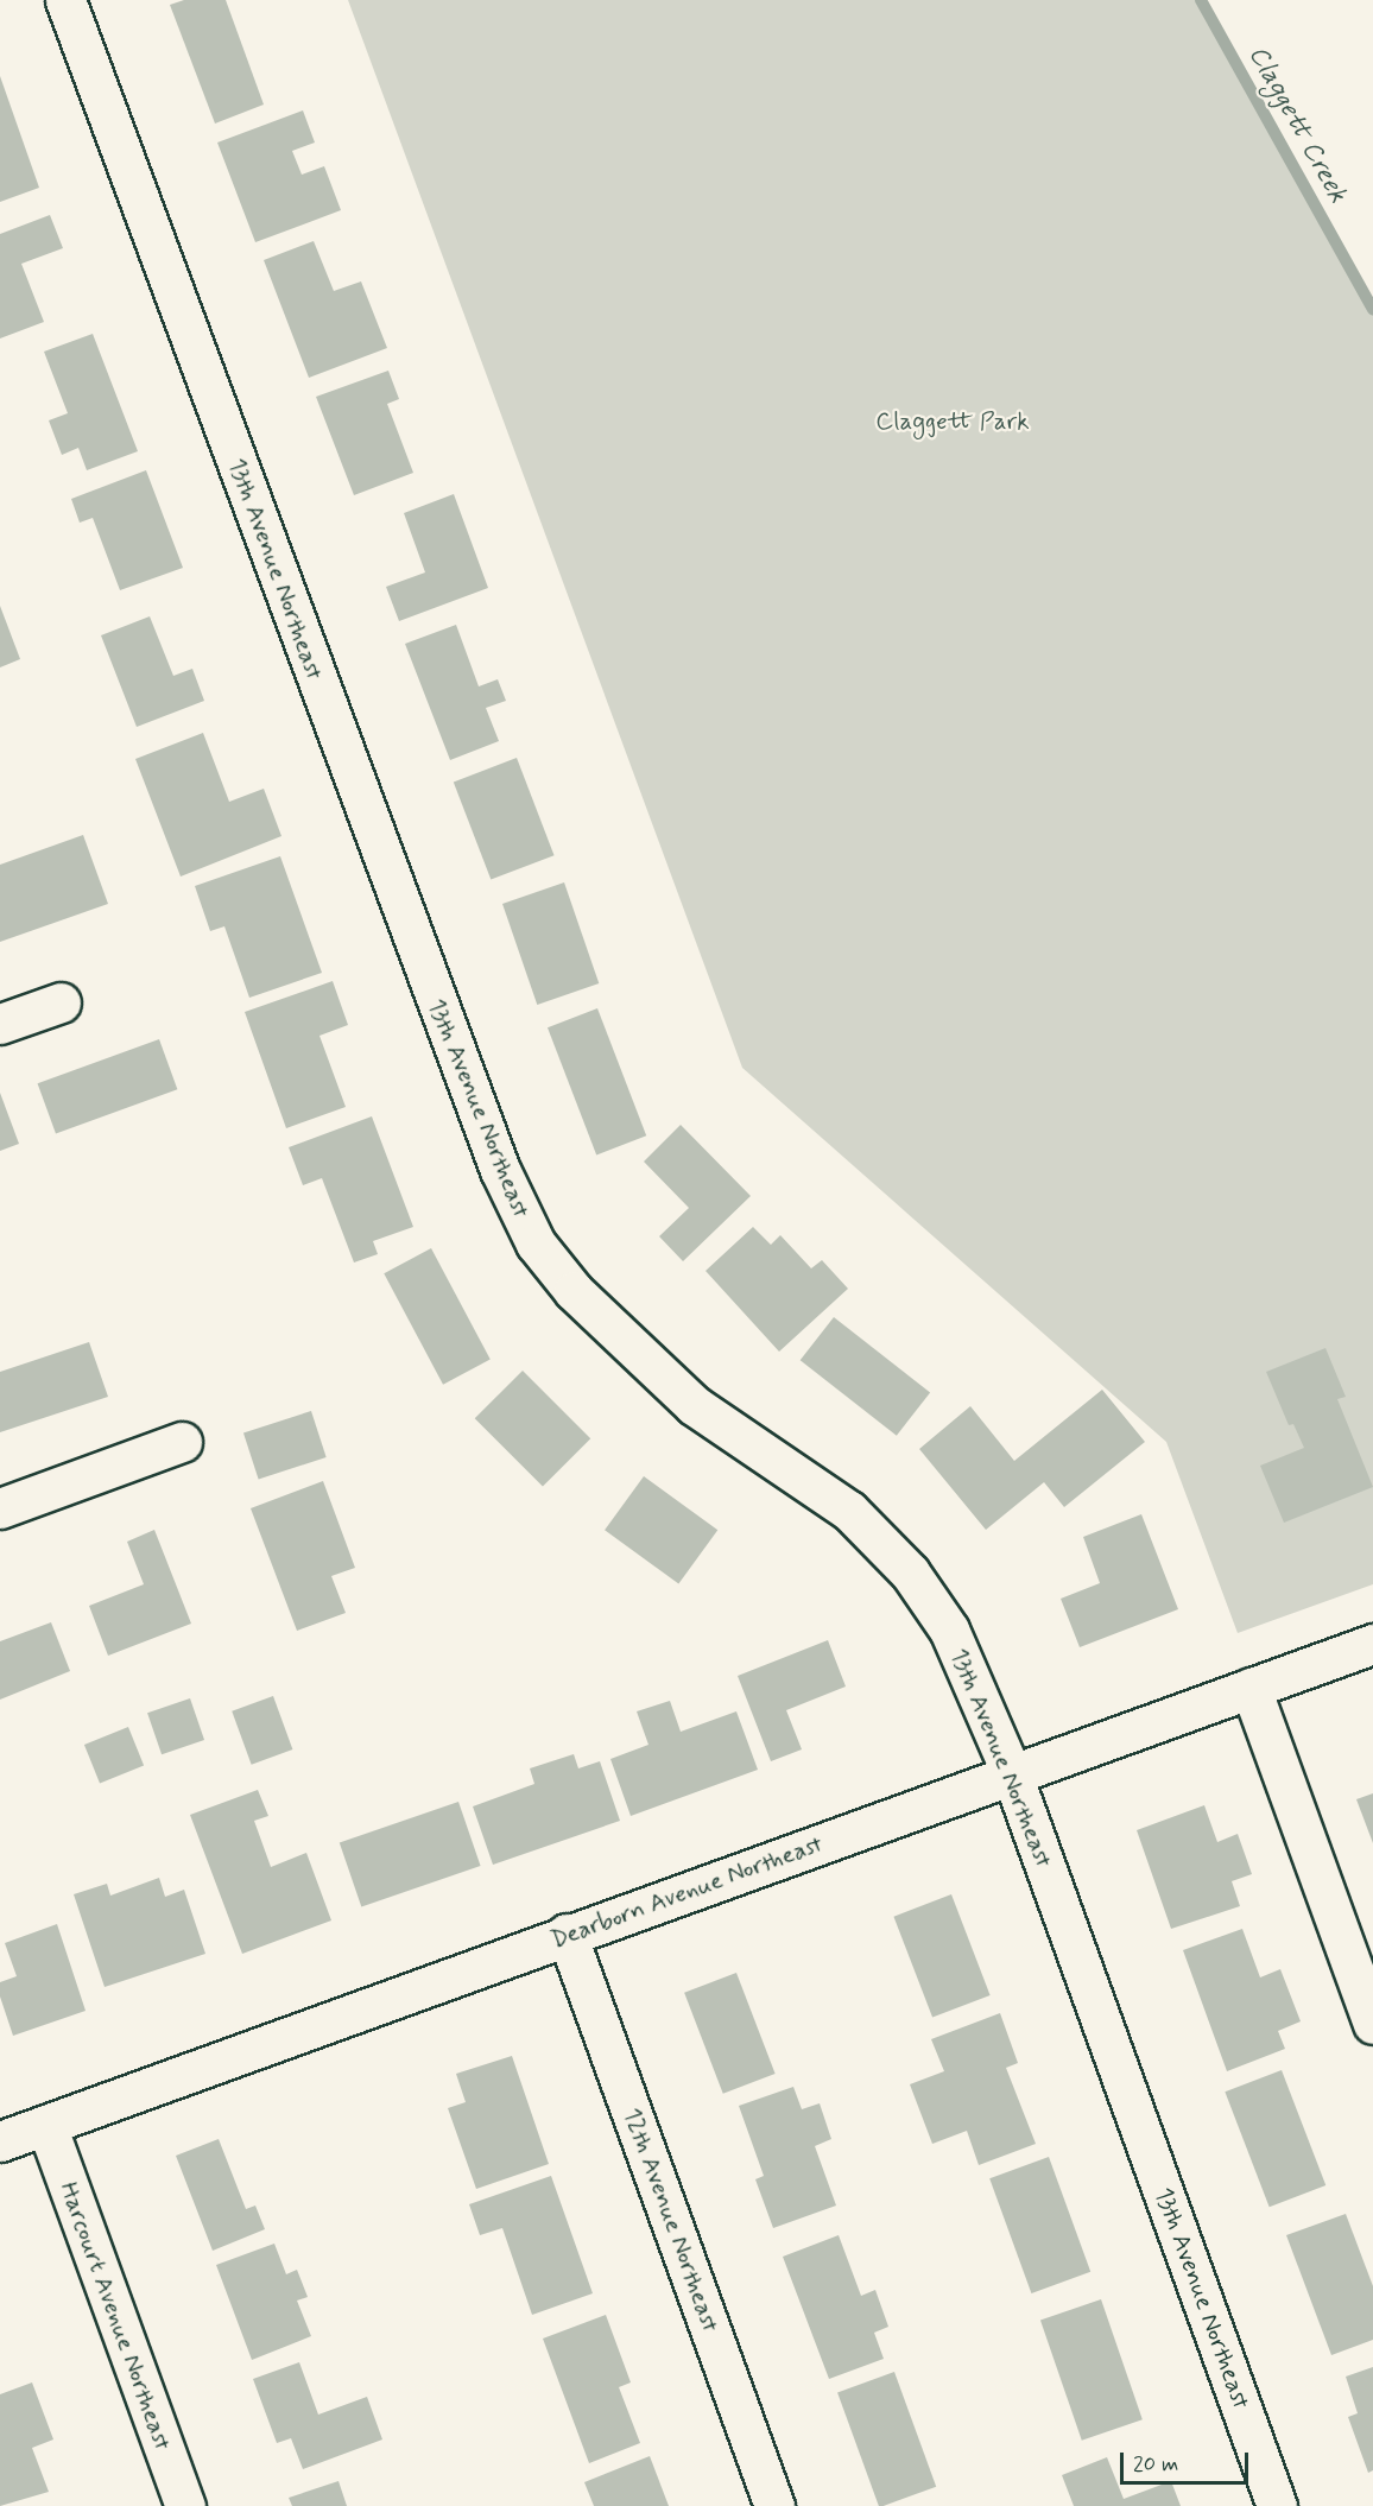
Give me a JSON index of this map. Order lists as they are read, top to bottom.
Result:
{
  "streets": {
    "street": [
      "13th Avenue Northeast",
      "Dearborn Avenue Northeast",
      "12th Avenue Northeast",
      "Harcourt Avenue Northeast"
    ]
  },
  "crossings": [
    ["13th Avenue Northeast", "Dearborn Avenue Northeast"],
    ["Dearborn Avenue Northeast", "12th Avenue Northeast"],
    ["Dearborn Avenue Northeast", "Harcourt Avenue Northeast"]
  ],
  "water": ["Claggett Creek"],
  "parks": ["Claggett Park"],
  "scale_bar": "20 m"
}
